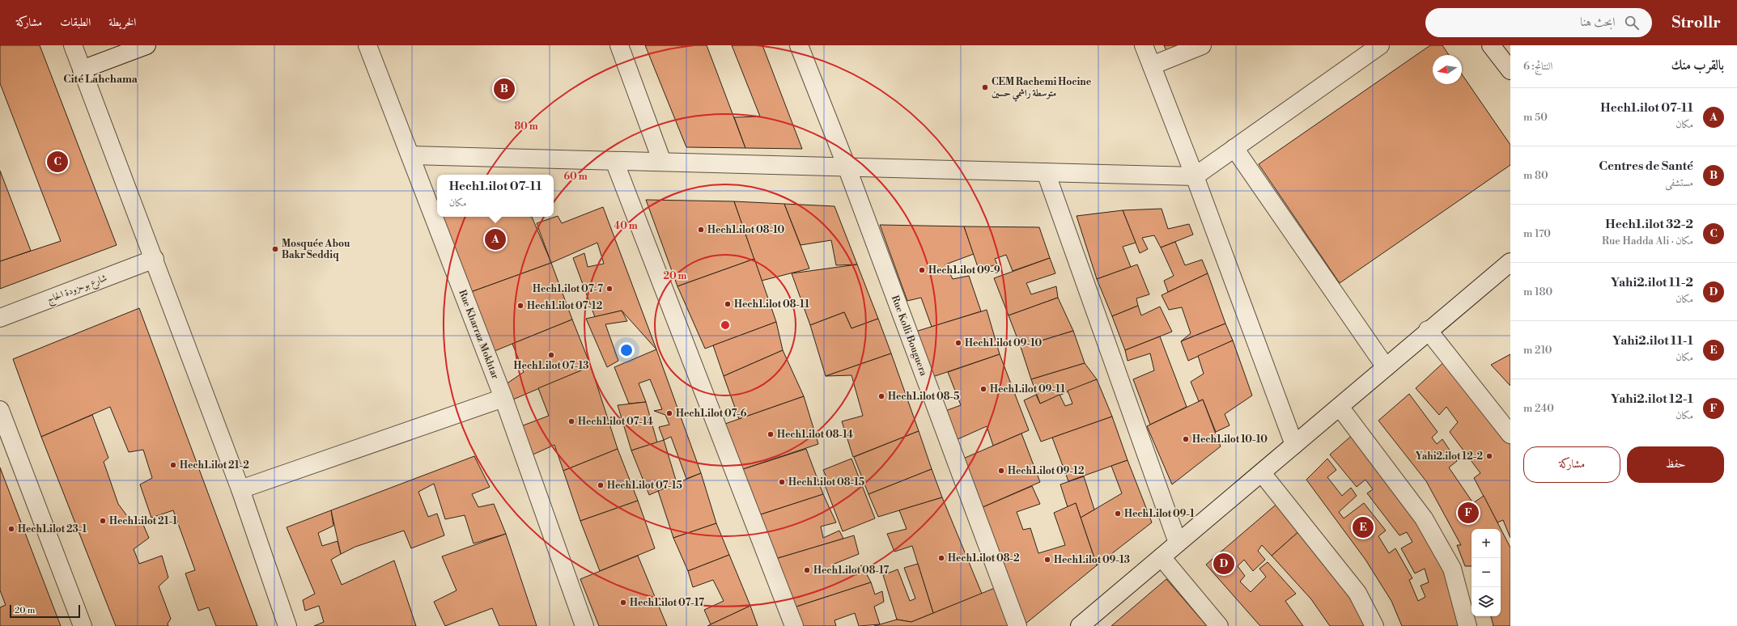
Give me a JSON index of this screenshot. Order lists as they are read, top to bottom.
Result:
{
  "streets": {
    "street": ["شارع بوحزودة الحاج", "Rue Kharraz Mokhtar", "Rue Kolli Bouguera"]
  },
  "districts": ["Cité Lahchama"],
  "places": [
    "CEM Rachemi Hocine متوسطة راشمي حسين",
    "Hech1.ilot 08-10",
    "Mosquée Abou Bakr Seddiq",
    "Hech1.ilot 09-9",
    "Hech1.ilot 07-7",
    "Hech1.ilot 08-11",
    "Hech1.ilot 07-12",
    "Hech1.ilot 09-10",
    "Hech1.ilot 07-13",
    "Hech1.ilot 09-11",
    "Hech1.ilot 08-5",
    "Hech1.ilot 07-6",
    "Hech1.ilot 07-14",
    "Hech1.ilot 08-14",
    "Hech1.ilot 10-10",
    "Yahi2.ilot 12-2",
    "Hech1.ilot 21-2",
    "Hech1.ilot 09-12",
    "Hech1.ilot 08-15",
    "Hech1.ilot 07-15",
    "Hech1.ilot 09-1",
    "Hech1.ilot 21-1",
    "Hech1.ilot 23-1",
    "Hech1.ilot 08-2",
    "Hech1.ilot 09-13",
    "Hech1.ilot 08-17",
    "Hech1.ilot 07-17"
  ],
  "scale_bar": "20 m",
  "north": "left",
  "page": {
    "header": "Strollr",
    "search": "ابحث هنا",
    "nav": ["الخريطة", "الطبقات", "مشاركة"],
    "heading": ["بالقرب منك", "النتائج: 6"],
    "pins": [
      "B",
      "C",
      "A",
      "F",
      "E",
      "D"
    ],
    "list": [
      {
        "mark": "A",
        "name": "Hech1.ilot 07-11",
        "note": "مكان",
        "value": "50 m"
      },
      {
        "mark": "B",
        "name": "Centres de Santé",
        "note": "مستشفى",
        "value": "80 m"
      },
      {
        "mark": "C",
        "name": "Hech1.ilot 32-2",
        "note": "مكان · Rue Hadda Ali",
        "value": "170 m"
      },
      {
        "mark": "D",
        "name": "Yahi2.ilot 11-2",
        "note": "مكان",
        "value": "180 m"
      },
      {
        "mark": "E",
        "name": "Yahi2.ilot 11-1",
        "note": "مكان",
        "value": "210 m"
      },
      {
        "mark": "F",
        "name": "Yahi2.ilot 12-1",
        "note": "مكان",
        "value": "240 m"
      }
    ],
    "popup": ["Hech1.ilot 07-11", "مكان"],
    "buttons": ["حفظ", "مشاركة"],
    "map_buttons": ["+", "−"],
    "scale": "20 m"
  },
  "rings": [
    "80 m",
    "60 m",
    "40 m",
    "20 m"
  ]
}
